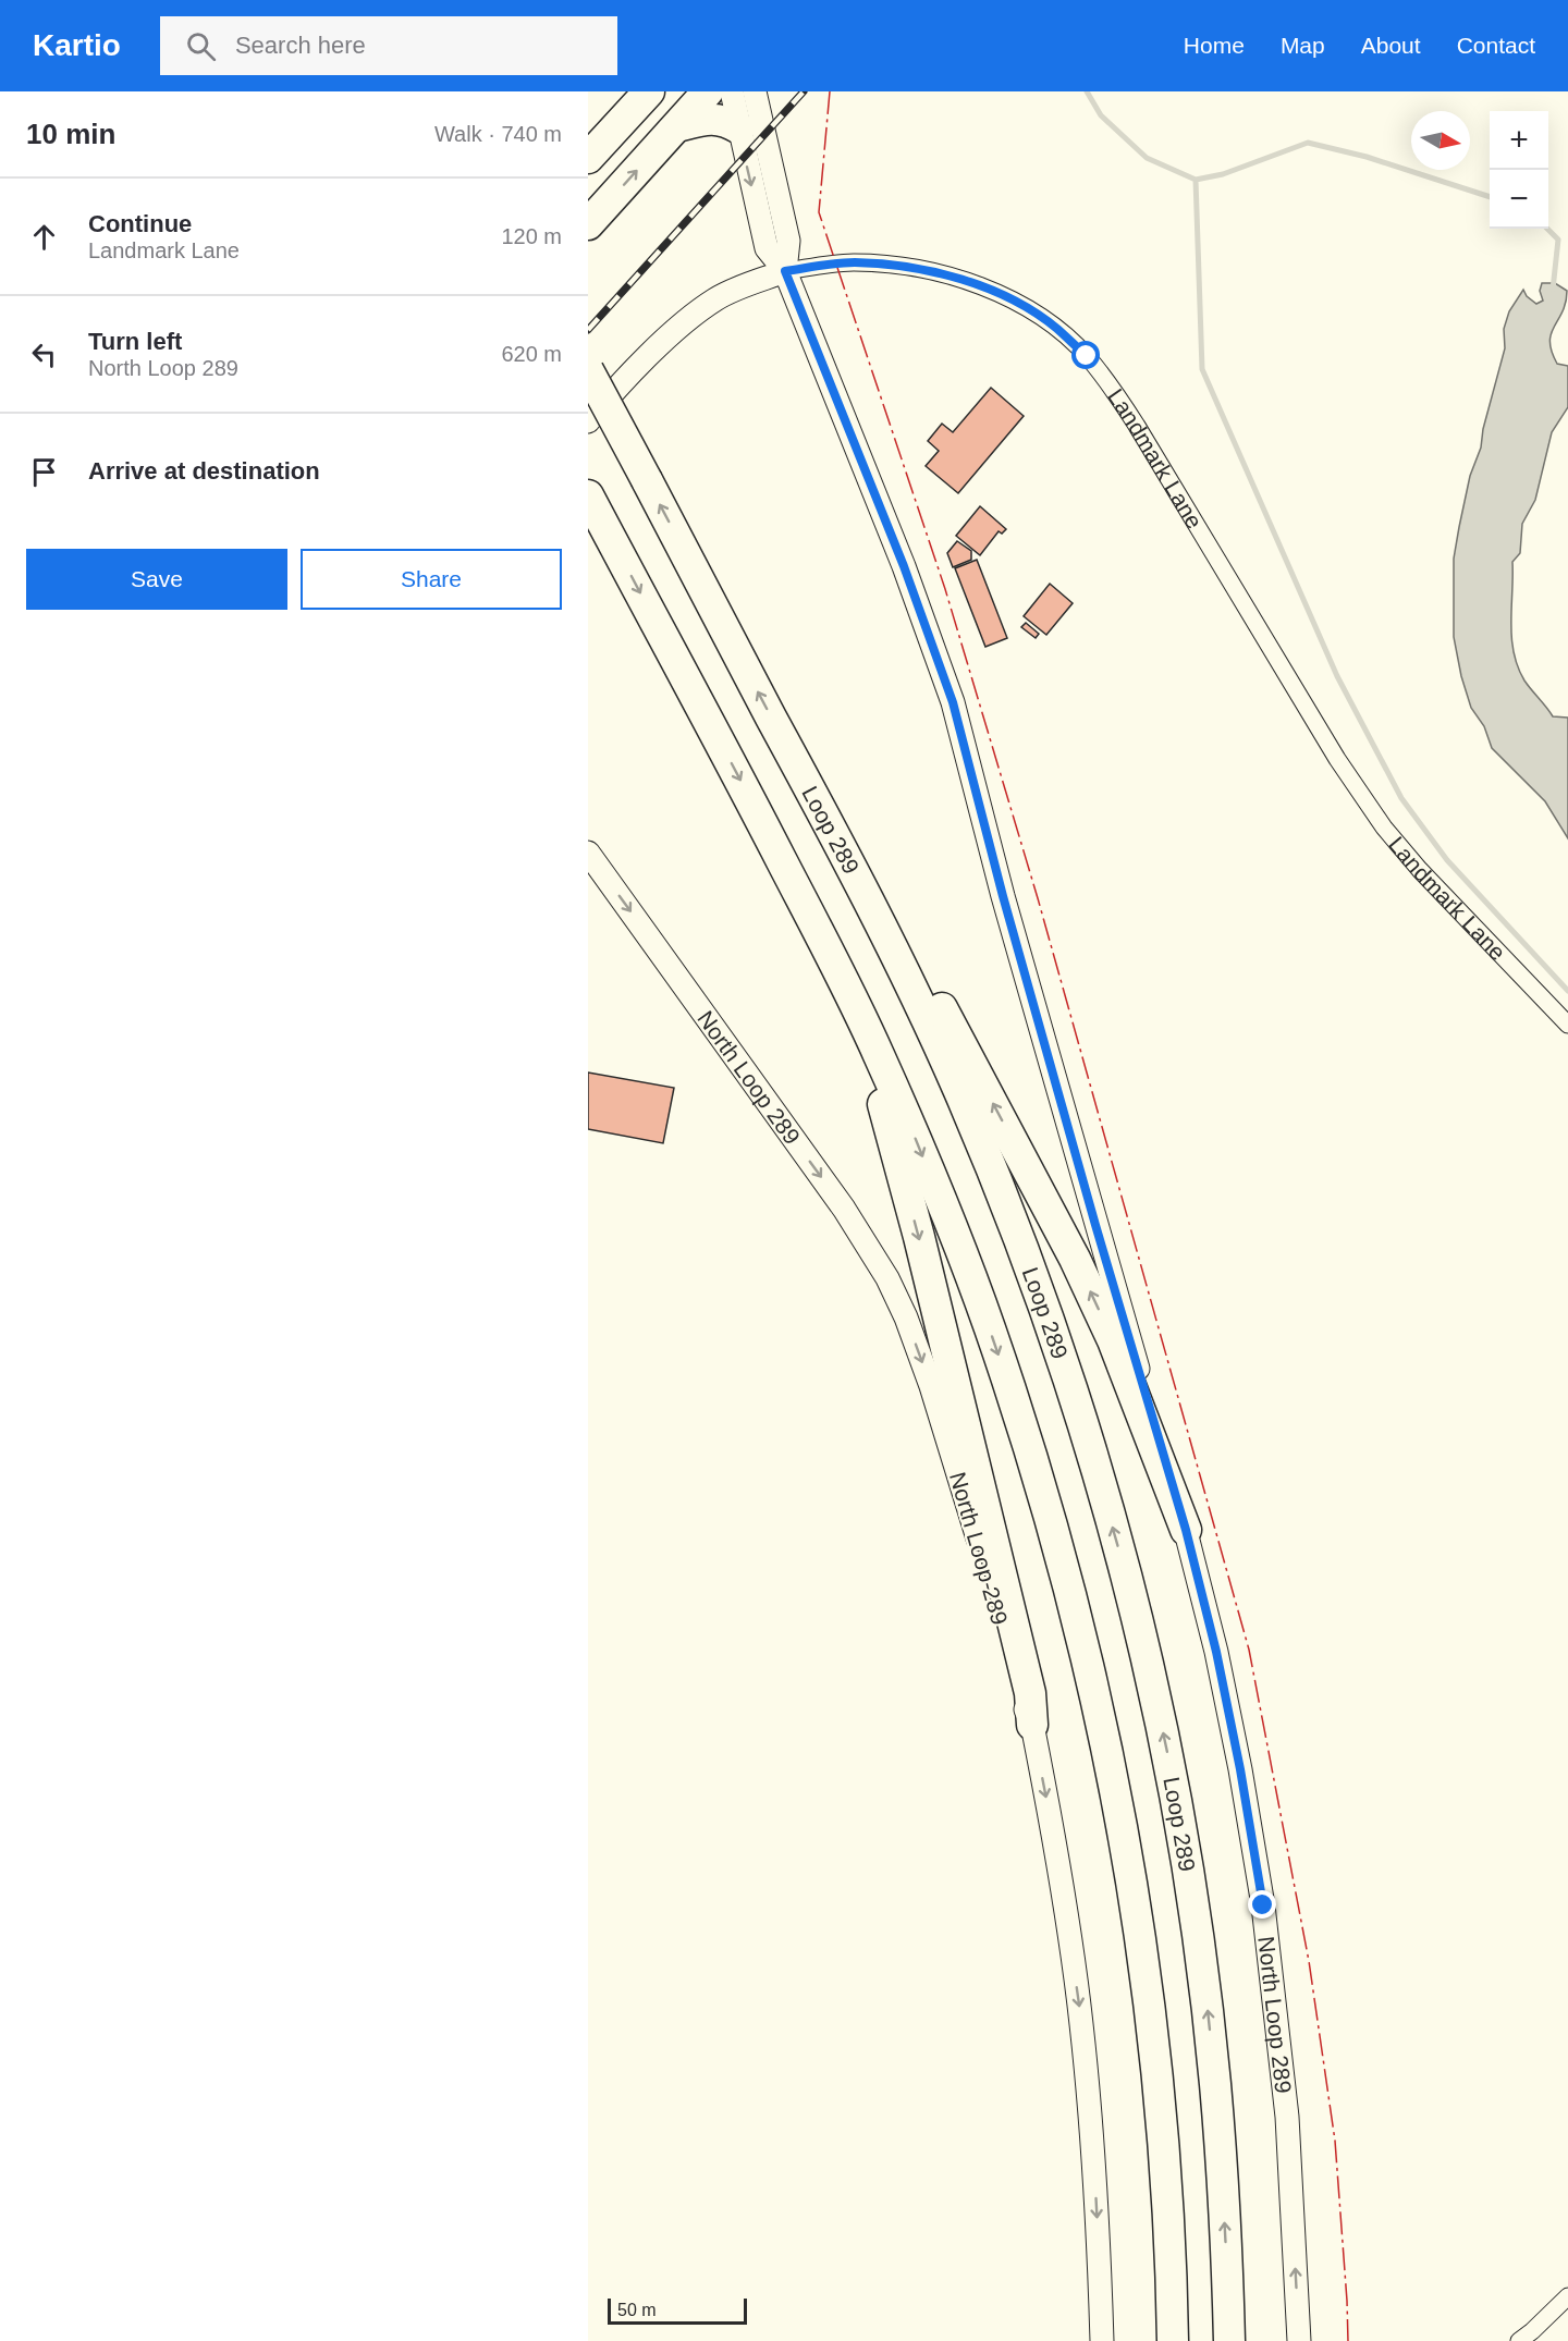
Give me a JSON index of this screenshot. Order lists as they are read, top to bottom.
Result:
{
  "streets": {
    "highway": ["Loop 289"],
    "main road": ["Landmark Lane", "North Loop 289"]
  },
  "crossings": [
    ["Landmark Lane", "North Loop 289"]
  ],
  "scale_bar": "50 m",
  "north": "right",
  "page": {
    "header": "Kartio",
    "search": "Search here",
    "nav": [
      "Home",
      "Map",
      "About",
      "Contact"
    ],
    "heading": ["10 min", "Walk · 740 m"],
    "map_buttons": ["+", "−"],
    "list": [
      ["Continue", "Landmark Lane", "120 m"],
      ["Turn left", "North Loop 289", "620 m"],
      "Arrive at destination"
    ],
    "buttons": ["Save", "Share"],
    "scale": "50 m"
  }
}
